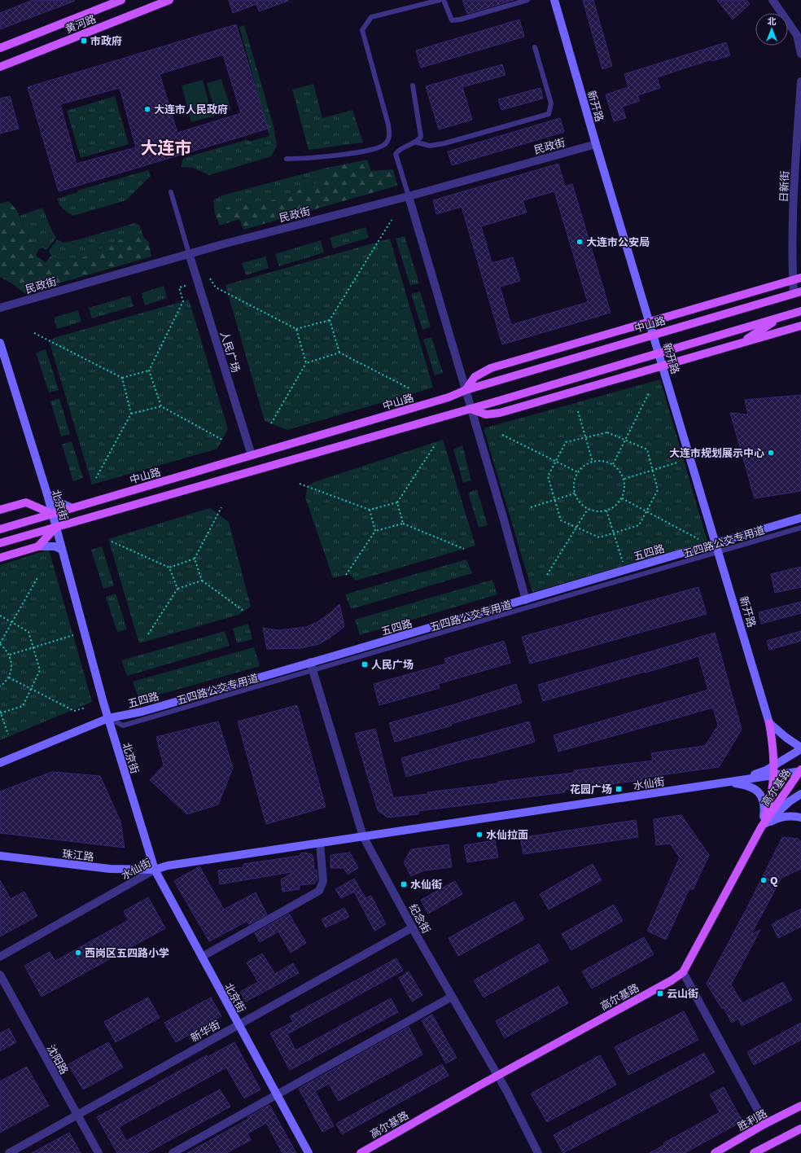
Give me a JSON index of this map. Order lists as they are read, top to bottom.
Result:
{
  "streets": {
    "main road": [
      "黄河路",
      "新开路",
      "中山路",
      "北京街",
      "五四路",
      "水仙街",
      "高尔基路",
      "珠江路",
      "胜利路"
    ],
    "street": [
      "民政街",
      "日新街",
      "人民广场",
      "纪念街",
      "新华街",
      "沈阳路"
    ],
    "lane": ["五四路公交专用道"]
  },
  "crossings": [
    ["新开路", "民政街"],
    ["新开路", "中山路"],
    ["新开路", "五四路公交专用道"],
    ["新开路", "五四路"],
    ["民政街", "人民广场"],
    ["日新街", "中山路"],
    ["中山路", "人民广场"],
    ["中山路", "北京街"],
    ["北京街", "五四路公交专用道"],
    ["北京街", "五四路"],
    ["北京街", "水仙街"],
    ["北京街", "珠江路"],
    ["北京街", "新华街"],
    ["五四路公交专用道", "五四路"],
    ["五四路公交专用道", "纪念街"],
    ["五四路", "纪念街"],
    ["水仙街", "高尔基路"],
    ["水仙街", "珠江路"],
    ["水仙街", "纪念街"],
    ["高尔基路", "纪念街"],
    ["纪念街", "新华街"],
    ["新华街", "沈阳路"]
  ],
  "districts": ["大连市"],
  "places": {
    "transit": [
      "市政府",
      "人民广场",
      "花园广场",
      "水仙街",
      "云山街"
    ],
    "other": [
      "大连市人民政府",
      "大连市公安局",
      "大连市规划展示中心",
      "水仙拉面",
      "Q",
      "西岗区五四路小学"
    ]
  },
  "north": "top"
}
